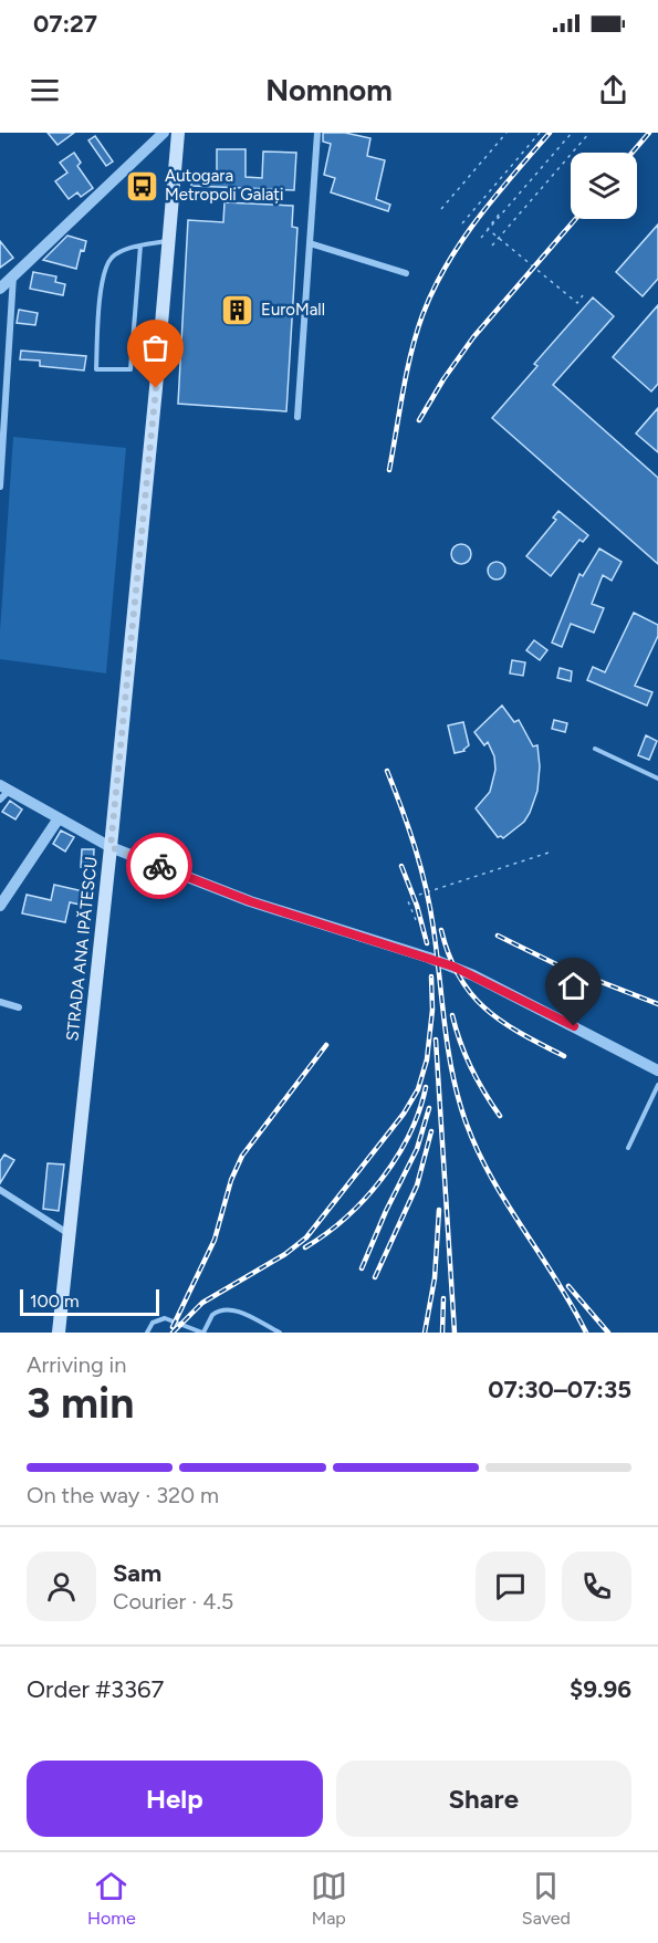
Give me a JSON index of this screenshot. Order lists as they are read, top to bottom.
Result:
{
  "streets": {
    "main road": ["STRADA ANA IPĂTESCU"]
  },
  "places": {
    "bus stop": ["Autogara Metropoli Galați"],
    "building": ["EuroMall"]
  },
  "scale_bar": "100 m",
  "page": {
    "status": "07:27",
    "header": "Nomnom",
    "scale": "100 m",
    "heading": ["3 min", "Arriving in", "07:30–07:35"],
    "panel": [
      "Sam",
      "Courier · 4.5",
      "Order #3367",
      "$9.96"
    ],
    "bar": "On the way · 320 m",
    "buttons": ["Help", "Share"],
    "tabs": ["Home", "Map", "Saved"]
  }
}
